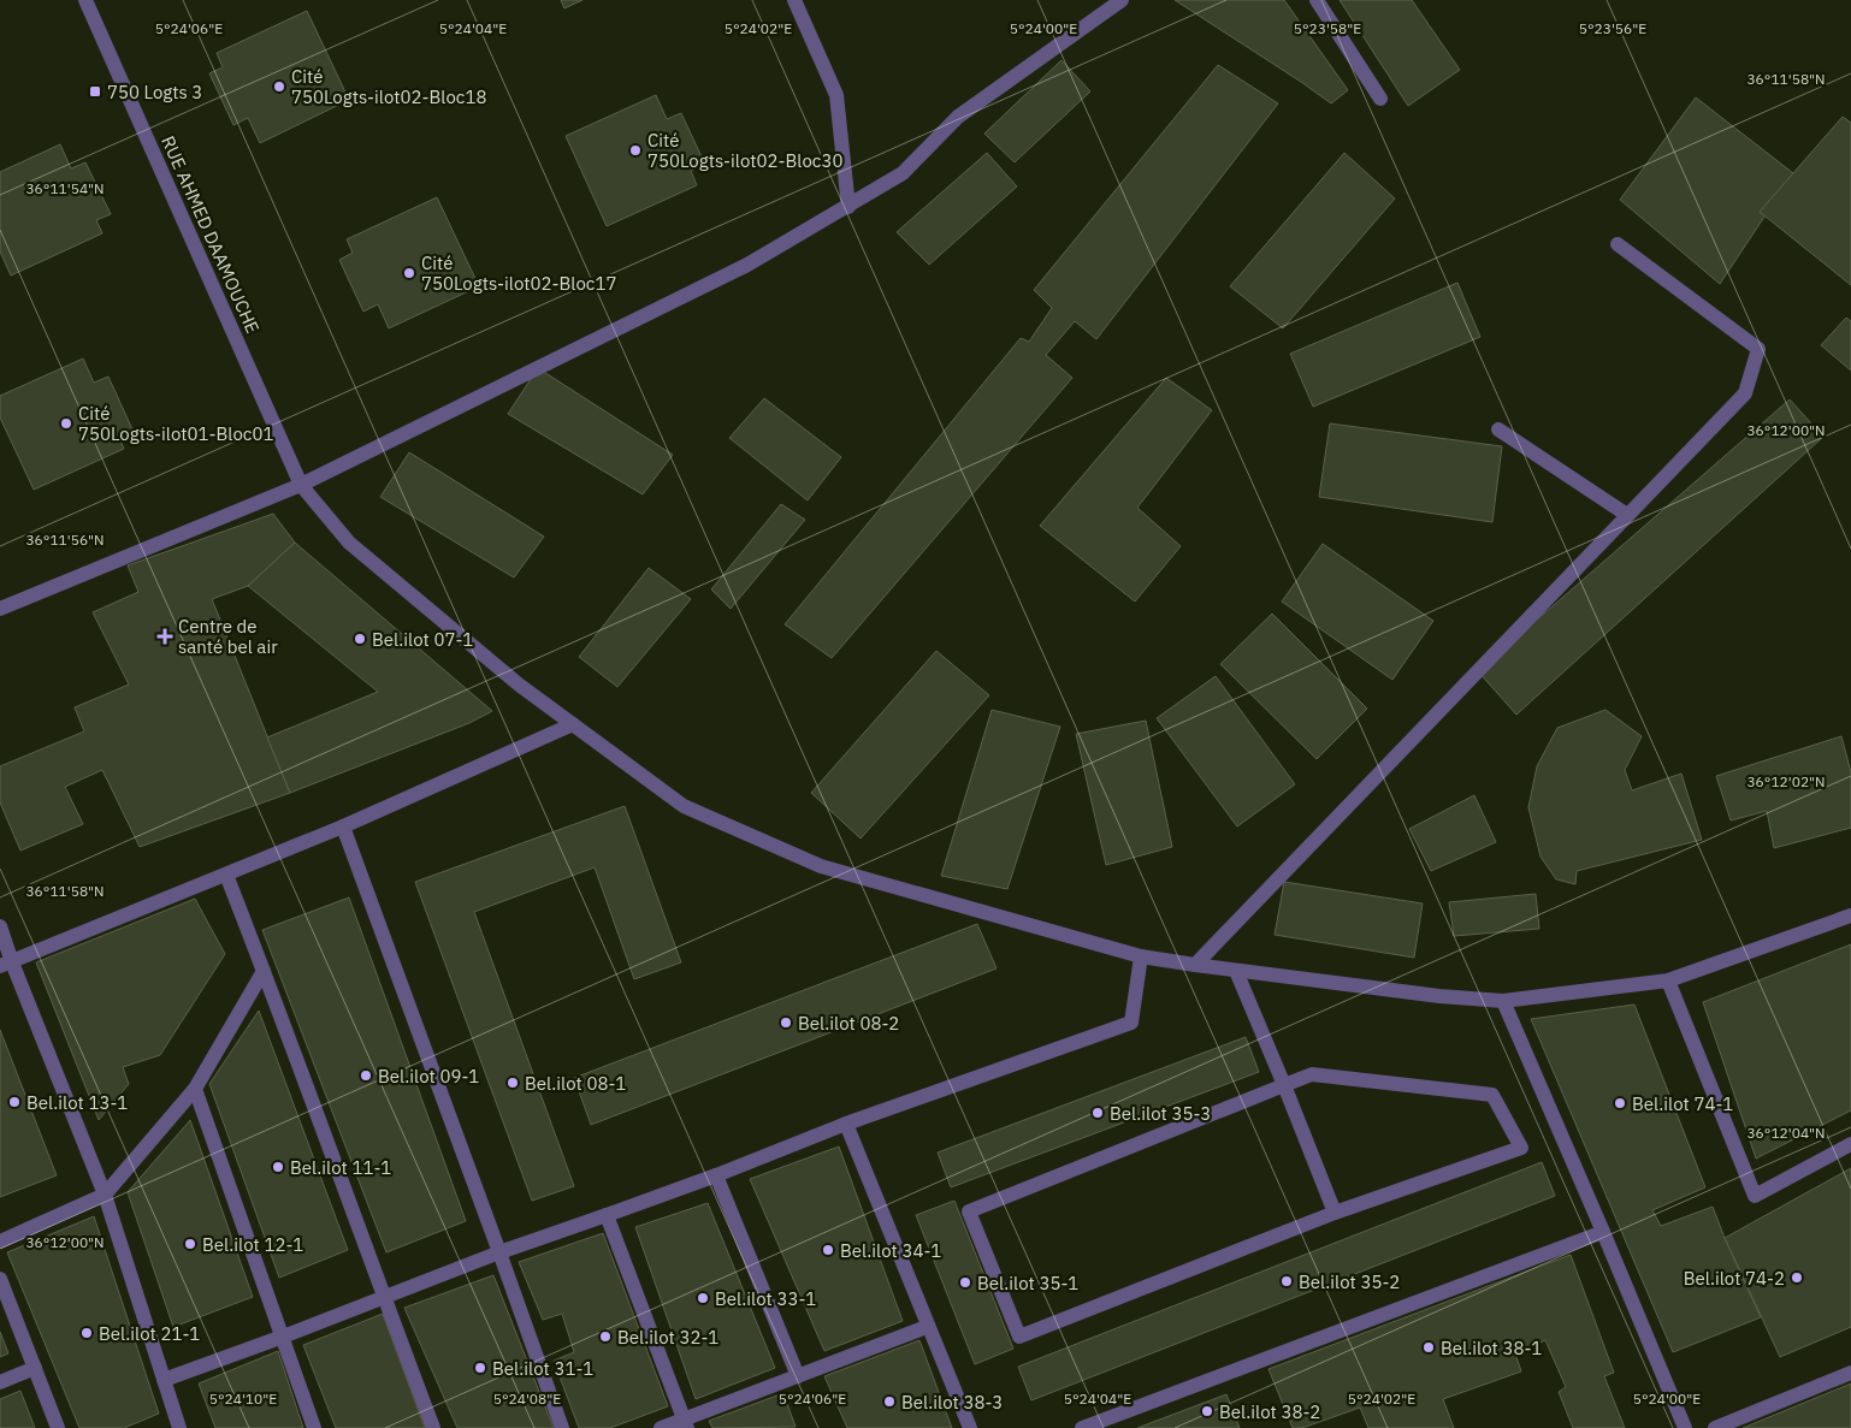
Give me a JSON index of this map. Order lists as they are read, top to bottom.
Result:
{
  "streets": {
    "street": ["RUE AHMED DAAMOUCHE"]
  },
  "places": {
    "other": [
      "Cité 750Logts-ilot02-Bloc18",
      "Cité 750Logts-ilot02-Bloc30",
      "Cité 750Logts-ilot02-Bloc17",
      "Cité 750Logts-ilot01-Bloc01",
      "Bel.ilot 07-1",
      "Bel.ilot 08-2",
      "Bel.ilot 09-1",
      "Bel.ilot 08-1",
      "Bel.ilot 13-1",
      "Bel.ilot 74-1",
      "Bel.ilot 35-3",
      "Bel.ilot 11-1",
      "Bel.ilot 12-1",
      "Bel.ilot 34-1",
      "Bel.ilot 74-2",
      "Bel.ilot 35-2",
      "Bel.ilot 35-1",
      "Bel.ilot 33-1",
      "Bel.ilot 21-1",
      "Bel.ilot 32-1",
      "Bel.ilot 38-1",
      "Bel.ilot 31-1",
      "Bel.ilot 38-3",
      "Bel.ilot 38-2"
    ],
    "transit": ["750 Logts 3"],
    "health": ["Centre de santé bel air"]
  },
  "coordinates": [
    "5°24'06\"E",
    "5°24'04\"E",
    "5°24'02\"E",
    "5°24'00\"E",
    "5°23'58\"E",
    "5°23'56\"E",
    "36°11'58\"N",
    "36°11'54\"N",
    "36°12'00\"N",
    "36°11'56\"N",
    "36°12'02\"N",
    "36°12'04\"N",
    "5°24'10\"E",
    "5°24'08\"E"
  ]
}
